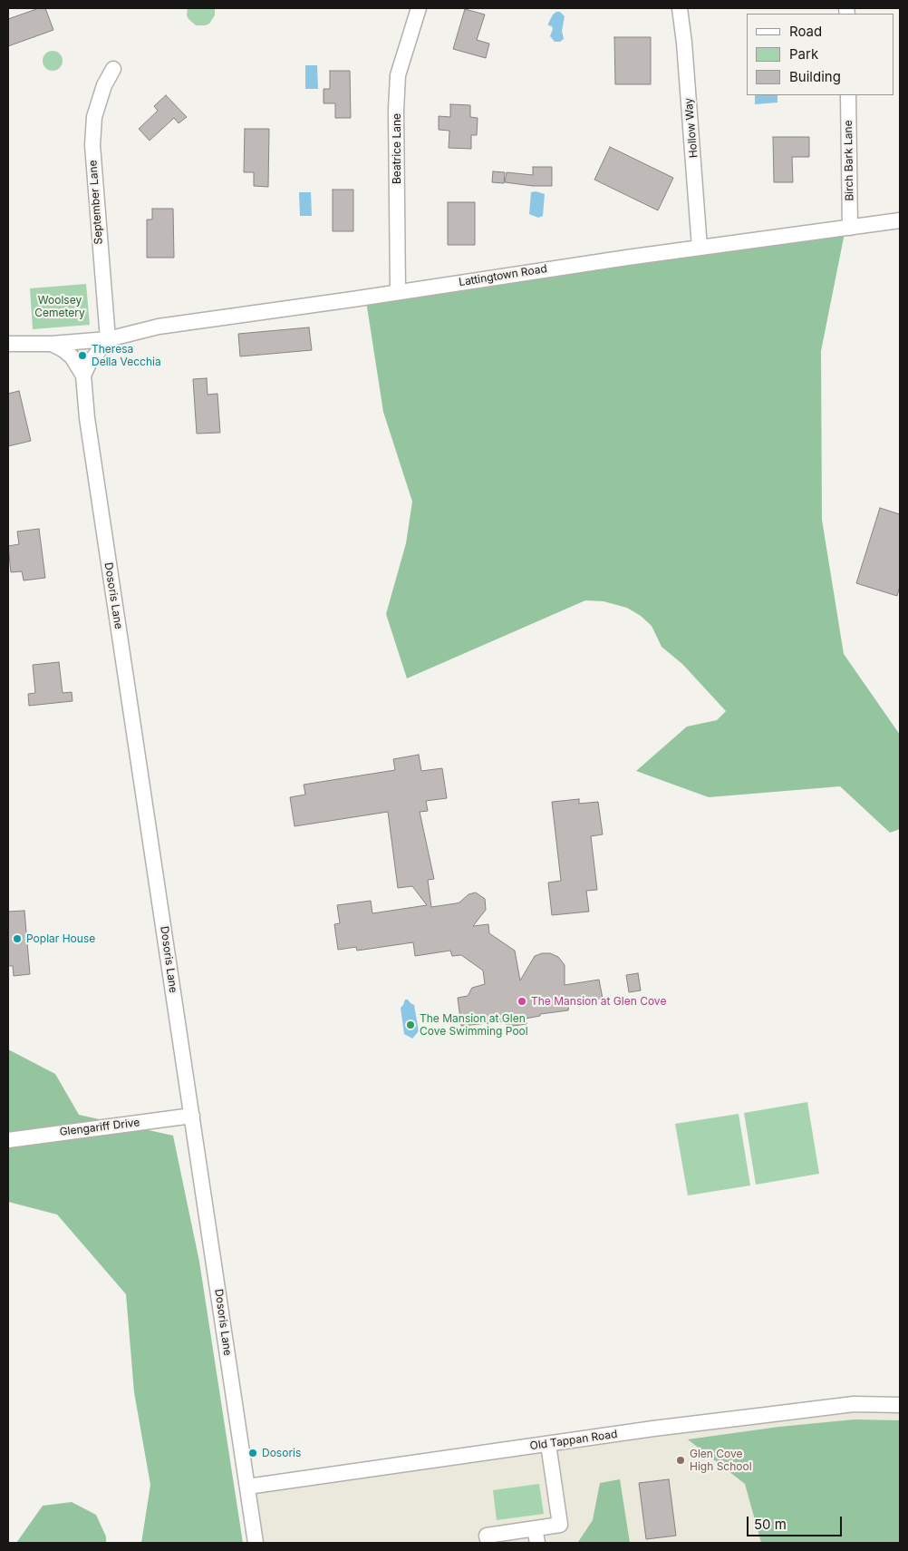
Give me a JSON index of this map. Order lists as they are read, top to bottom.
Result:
{
  "streets": {
    "street": [
      "Hollow Way",
      "Beatrice Lane",
      "Birch Bark Lane",
      "September Lane",
      "Lattingtown Road",
      "Dosoris Lane",
      "Glengariff Drive",
      "Old Tappan Road"
    ]
  },
  "crossings": [
    ["Hollow Way", "Lattingtown Road"],
    ["Beatrice Lane", "Lattingtown Road"],
    ["Birch Bark Lane", "Lattingtown Road"],
    ["September Lane", "Lattingtown Road"],
    ["Dosoris Lane", "Glengariff Drive"],
    ["Dosoris Lane", "Old Tappan Road"]
  ],
  "parks": ["Woolsey Cemetery"],
  "places": [
    "Theresa Della Vecchia",
    "Poplar House",
    "The Mansion at Glen Cove",
    "The Mansion at Glen Cove Swimming Pool",
    "Dosoris",
    "Glen Cove High School"
  ],
  "legend": ["Road", "Park", "Building"],
  "scale_bar": "50 m"
}
